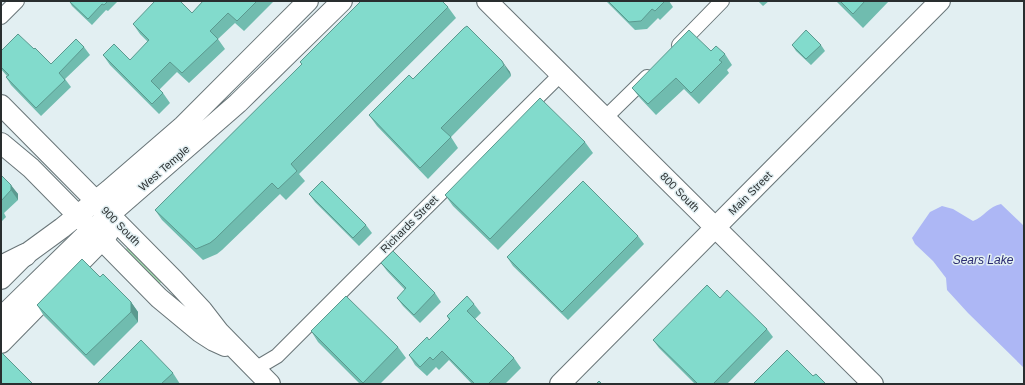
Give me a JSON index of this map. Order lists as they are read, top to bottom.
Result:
{
  "streets": {
    "street": [
      "West Temple",
      "800 South",
      "Main Street",
      "Richards Street",
      "900 South"
    ]
  },
  "crossings": [
    ["West Temple", "900 South"],
    ["800 South", "Main Street"],
    ["800 South", "Richards Street"],
    ["Richards Street", "900 South"]
  ],
  "water": ["Sears Lake"]
}
